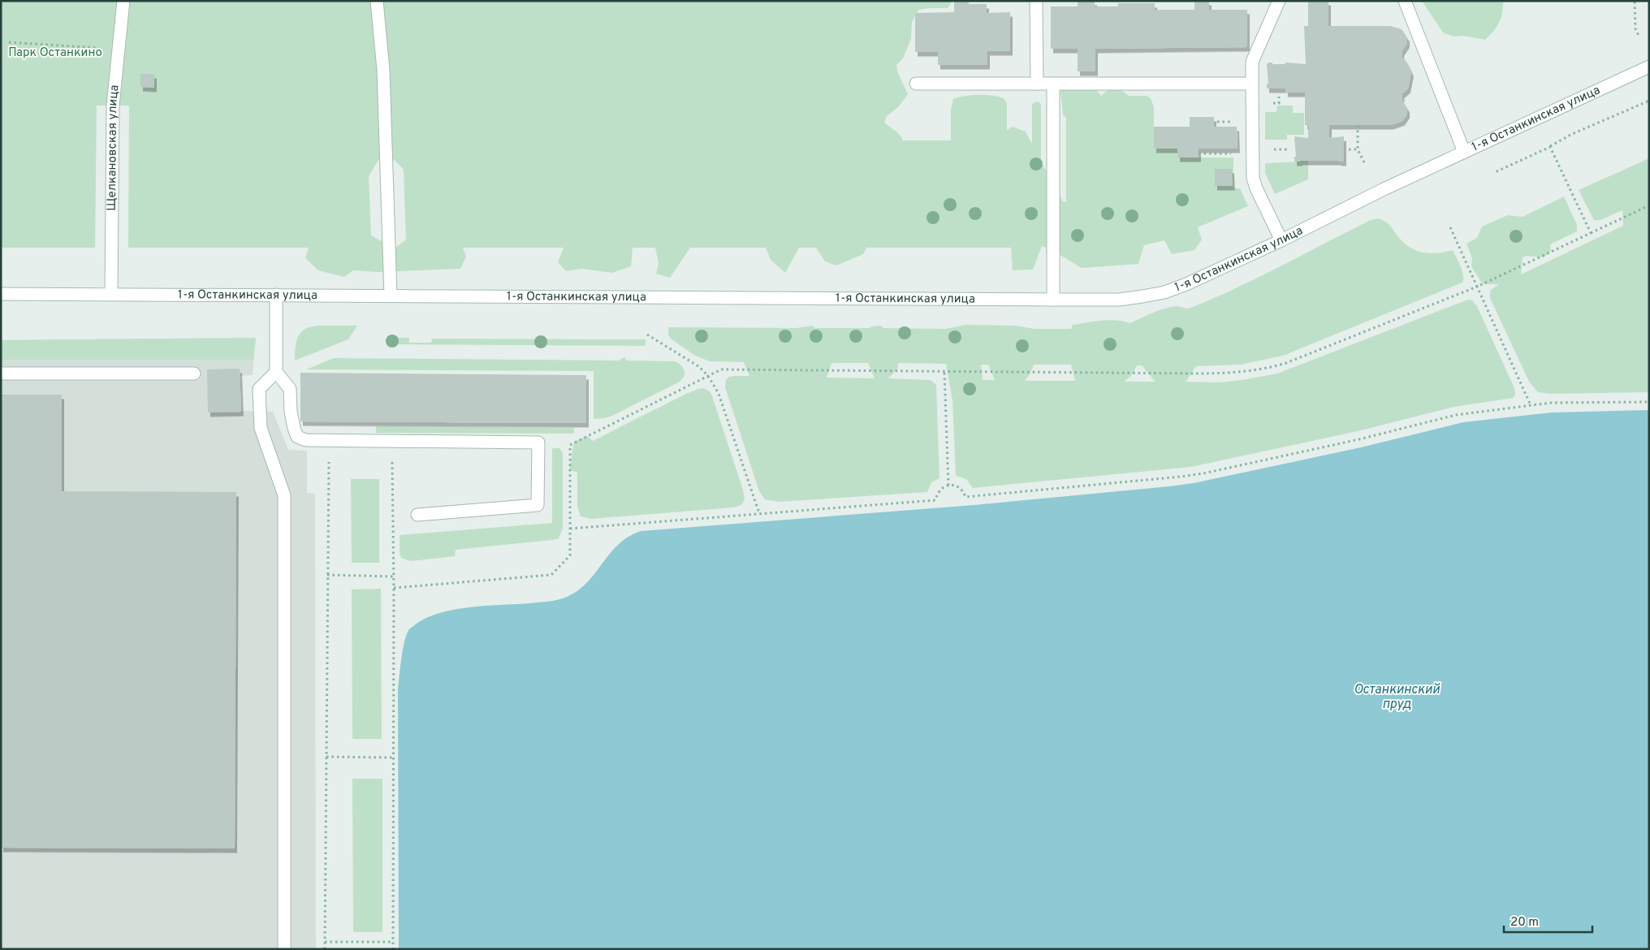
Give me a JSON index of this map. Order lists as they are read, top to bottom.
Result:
{
  "streets": {
    "street": ["1-я Останкинская улица", "Щелкановская улица"]
  },
  "crossings": [
    ["1-я Останкинская улица", "Щелкановская улица"]
  ],
  "water": ["Останкинский пруд"],
  "parks": ["Парк Останкино"],
  "scale_bar": "20 m"
}
